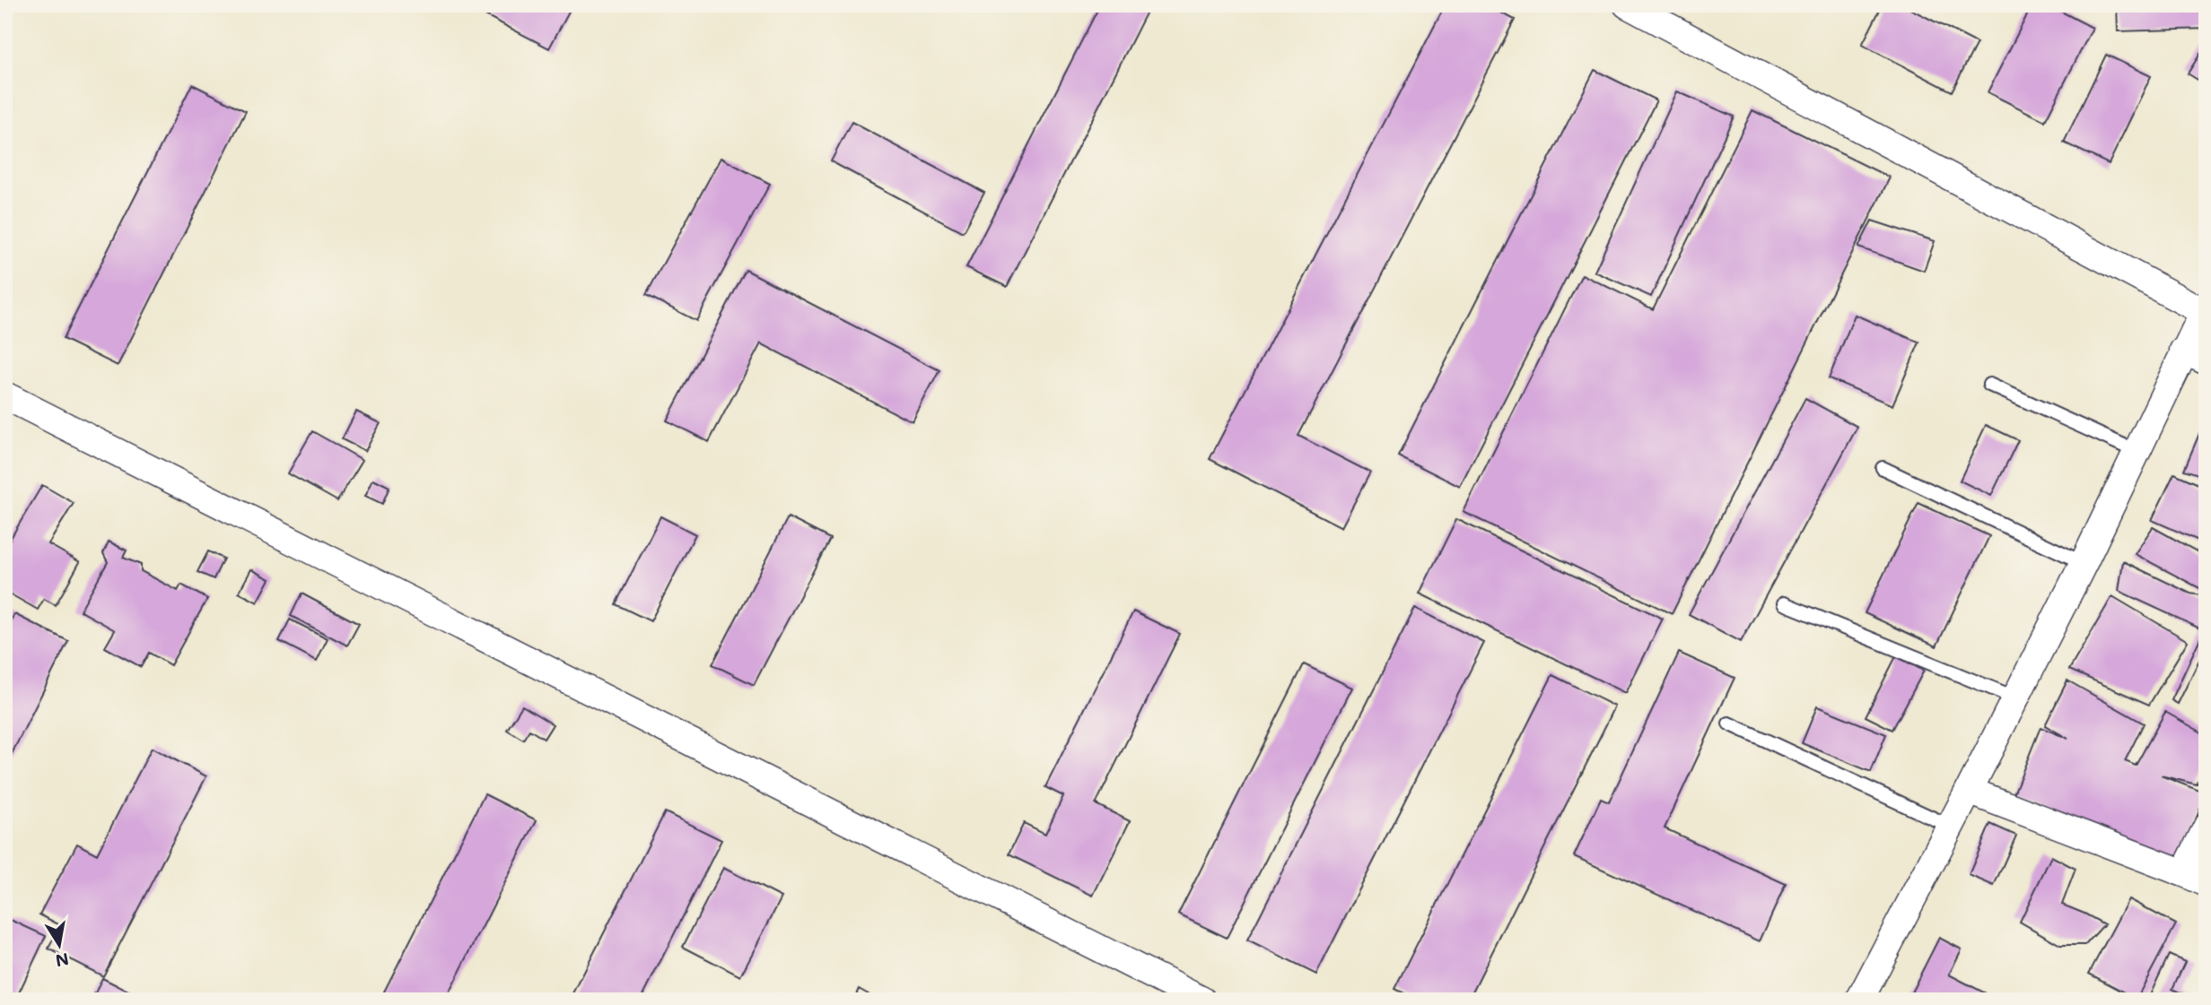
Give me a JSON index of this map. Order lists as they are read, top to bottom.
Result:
{
  "north": "bottom"
}
